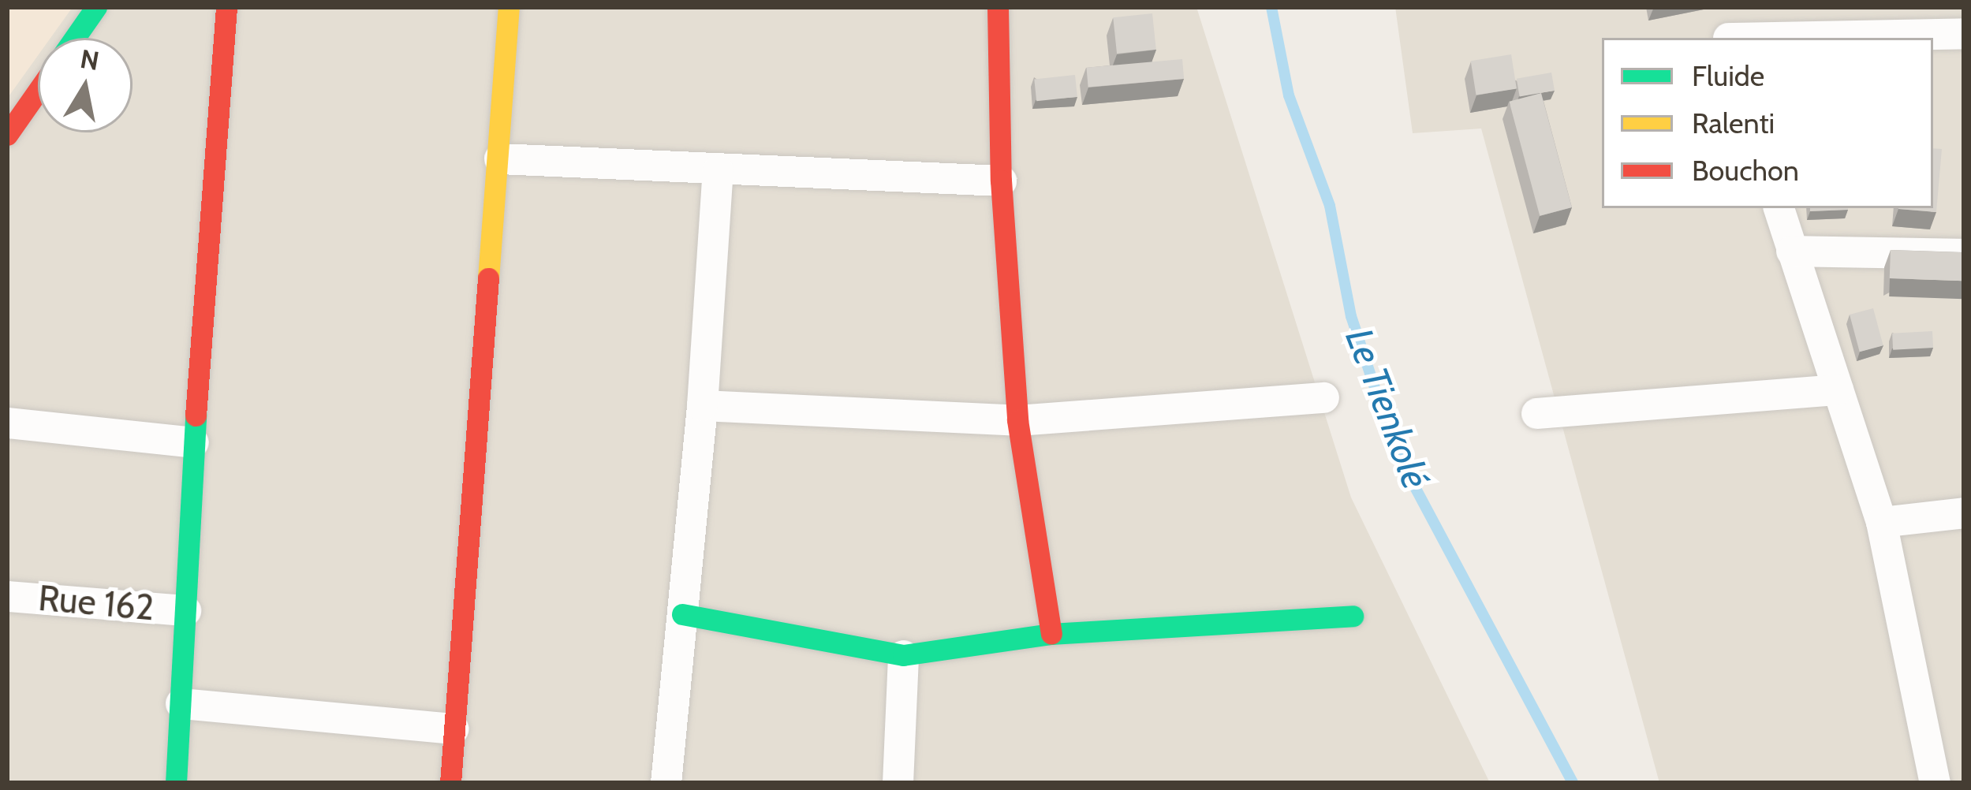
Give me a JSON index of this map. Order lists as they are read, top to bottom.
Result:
{
  "streets": {
    "street": ["Rue 162"]
  },
  "water": ["Le Tienkolé"],
  "legend": ["Fluide", "Ralenti", "Bouchon"],
  "north": "top"
}
